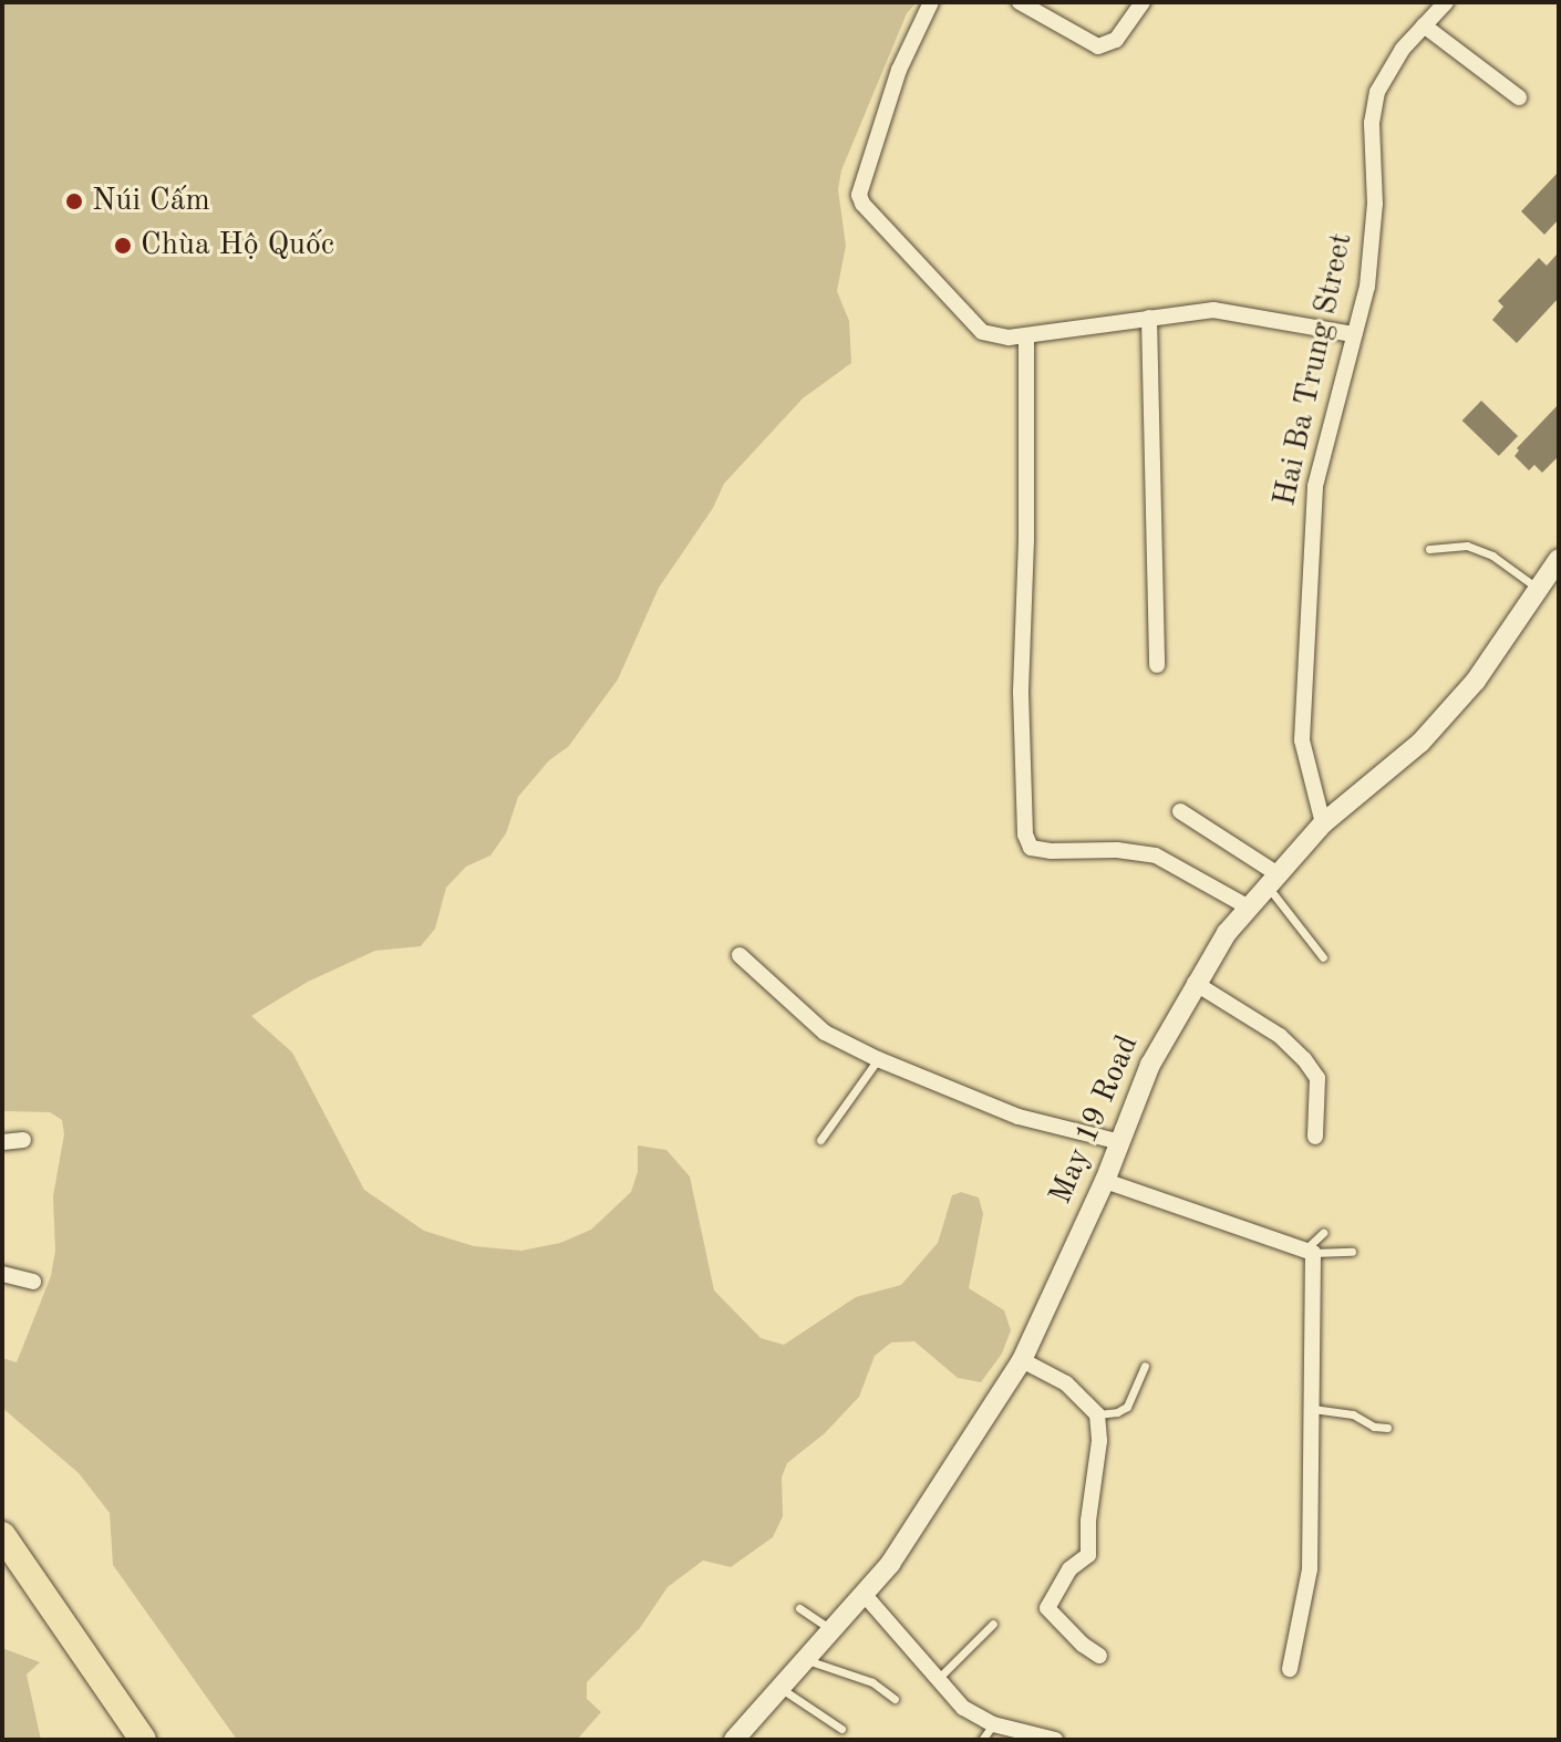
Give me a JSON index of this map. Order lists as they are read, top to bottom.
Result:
{
  "streets": {
    "street": ["Hai Ba Trung Street", "May 19 Road"]
  },
  "crossings": [
    ["Hai Ba Trung Street", "May 19 Road"]
  ],
  "places": ["Núi Cấm", "Chùa Hộ Quốc"]
}
